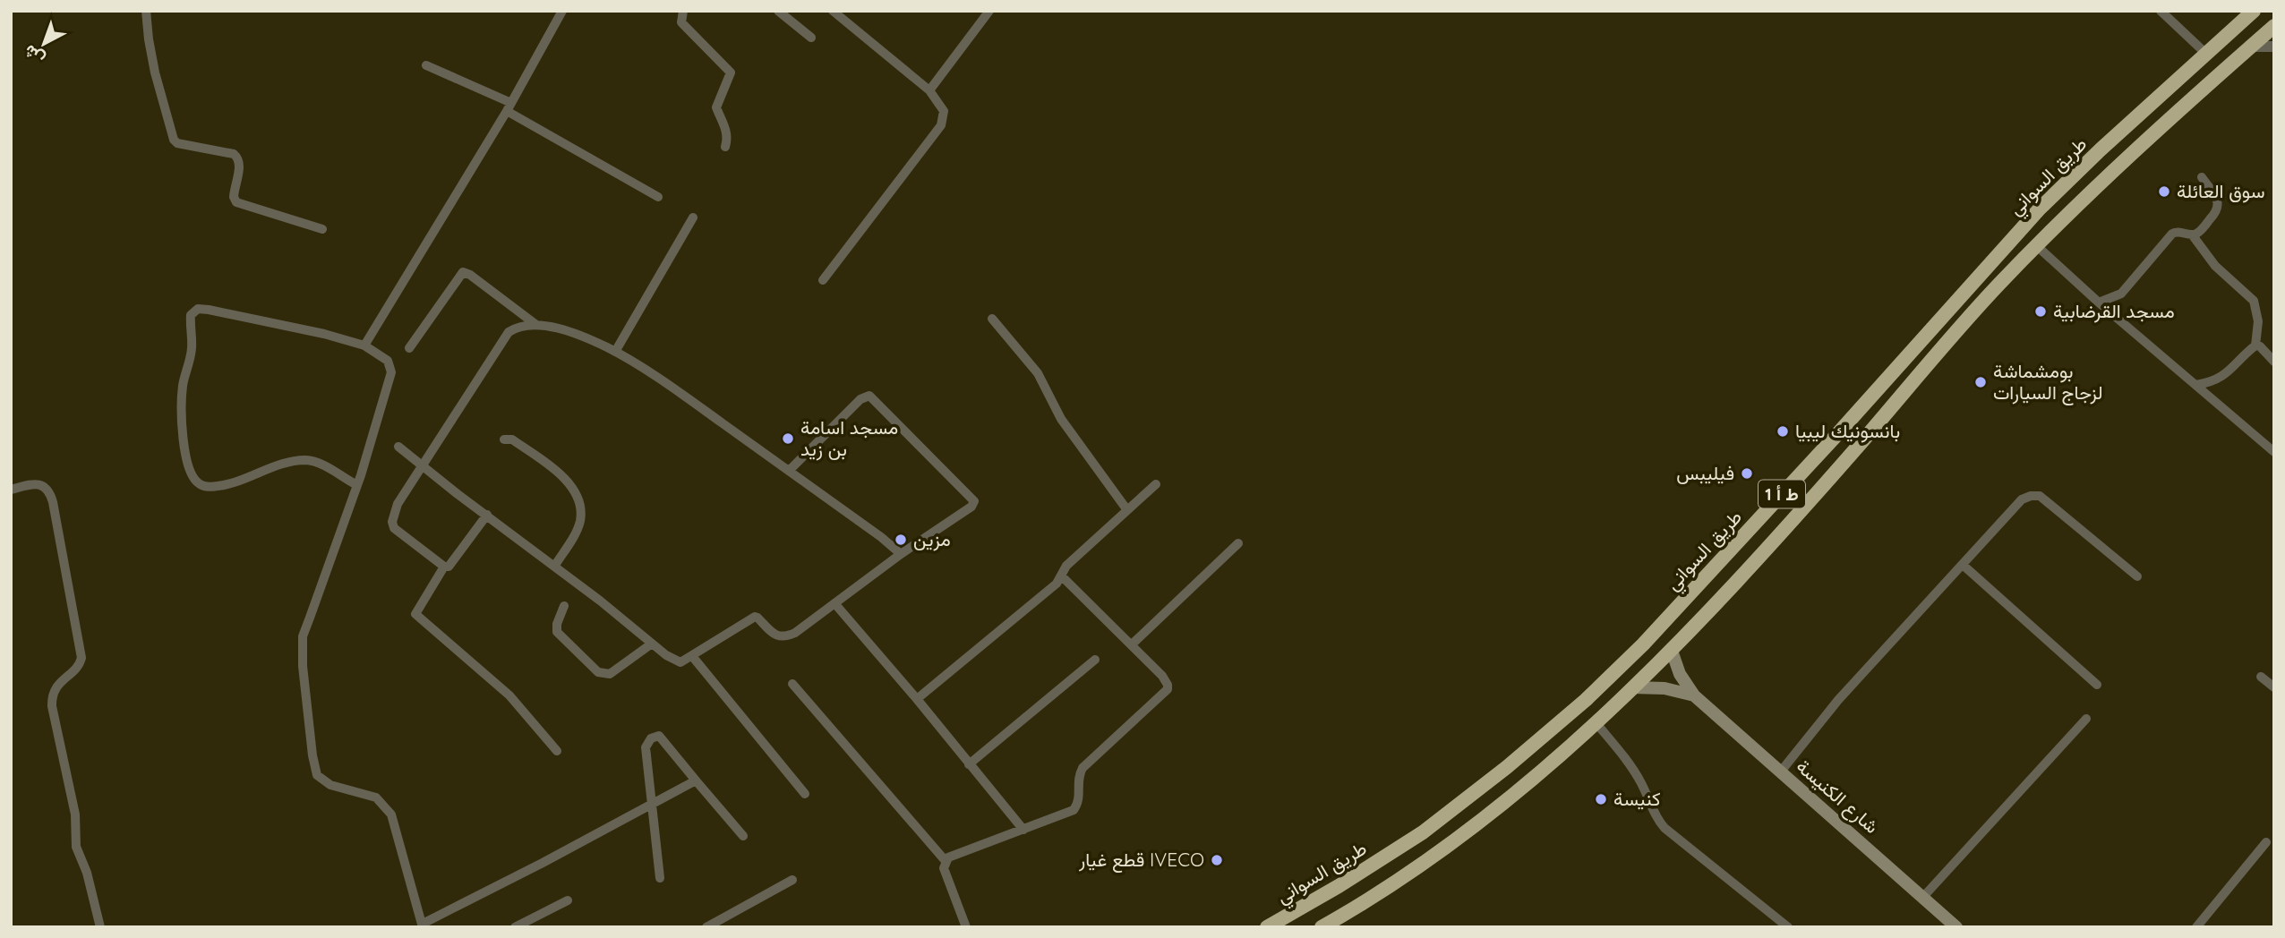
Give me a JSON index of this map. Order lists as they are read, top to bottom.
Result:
{
  "streets": {
    "highway": ["طريق السواني", "ط أ 1"],
    "main road": ["شارع الكنيسة"]
  },
  "crossings": [
    ["ط أ 1", "شارع الكنيسة"]
  ],
  "places": [
    "سوق العائلة",
    "مسجد القرضابية",
    "بومشماشة لزجاج السيارات",
    "بانسونيك ليبيا",
    "مسجد اسامة بن زيد",
    "فيليبس",
    "مزين",
    "كنيسة",
    "قطع غيار IVECO"
  ],
  "north": "bottom left"
}
